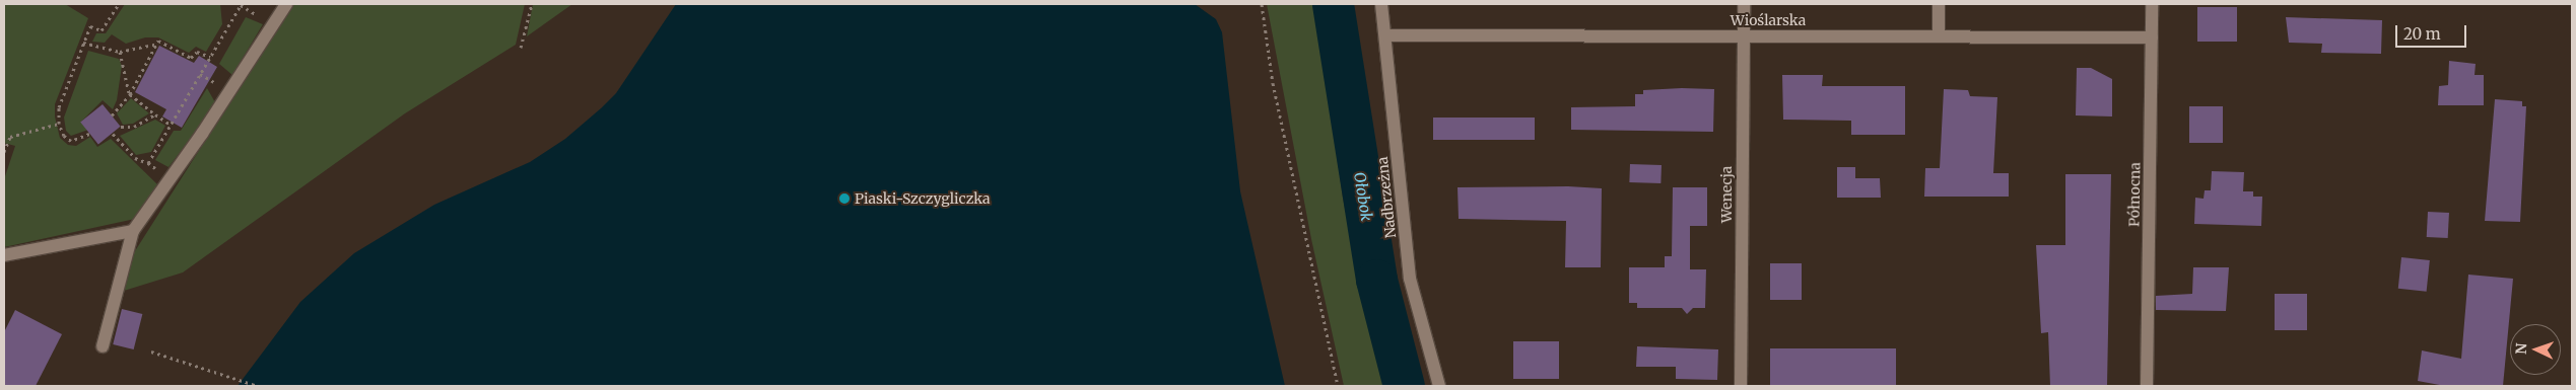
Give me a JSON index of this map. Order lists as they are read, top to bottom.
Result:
{
  "streets": {
    "street": [
      "Wioślarska",
      "Wenecja",
      "Północna",
      "Nadbrzeżna"
    ]
  },
  "crossings": [
    ["Wioślarska", "Wenecja"],
    ["Wioślarska", "Północna"],
    ["Wioślarska", "Nadbrzeżna"]
  ],
  "water": ["Ołobok"],
  "places": ["Piaski-Szczygliczka"],
  "scale_bar": "20 m",
  "north": "left"
}
